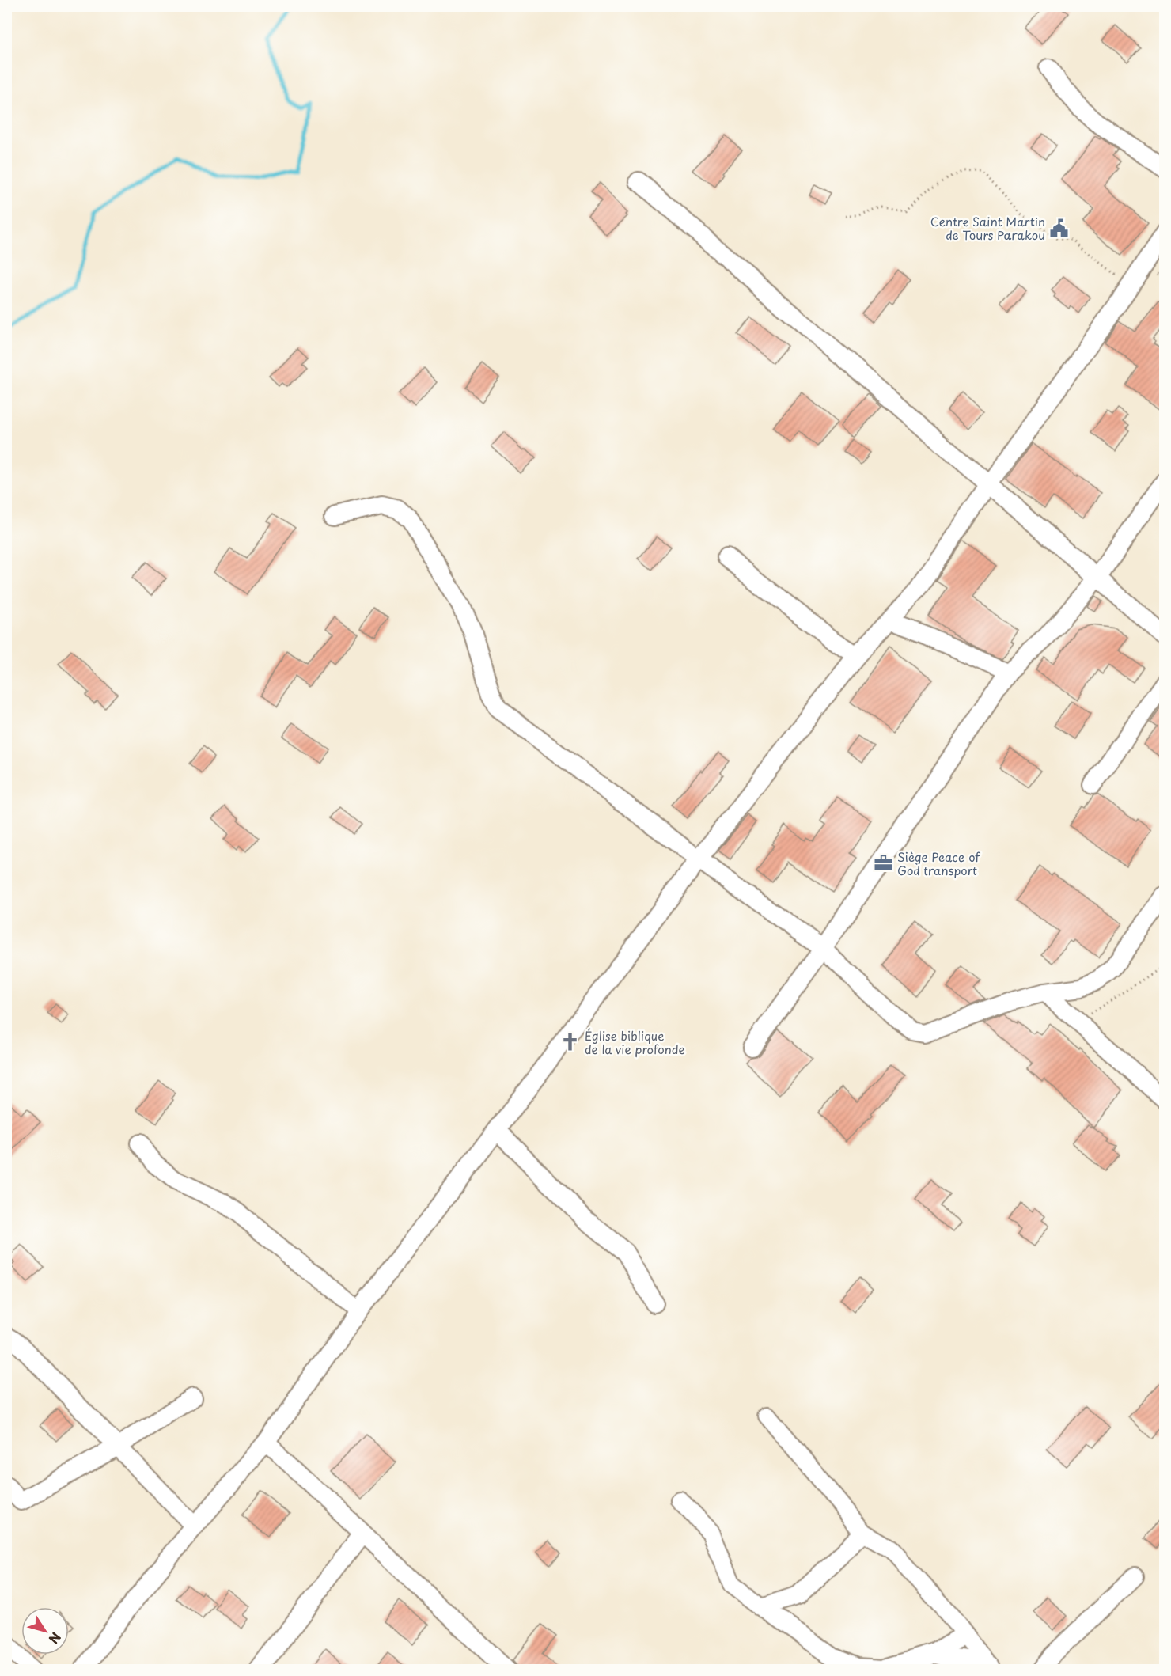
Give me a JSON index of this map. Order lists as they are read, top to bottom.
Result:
{
  "places": {
    "public building": ["Centre Saint Martin de Tours Parakou"],
    "office": ["Siège Peace of God transport"],
    "church": ["Église biblique de la vie profonde"]
  },
  "north": "bottom right"
}
